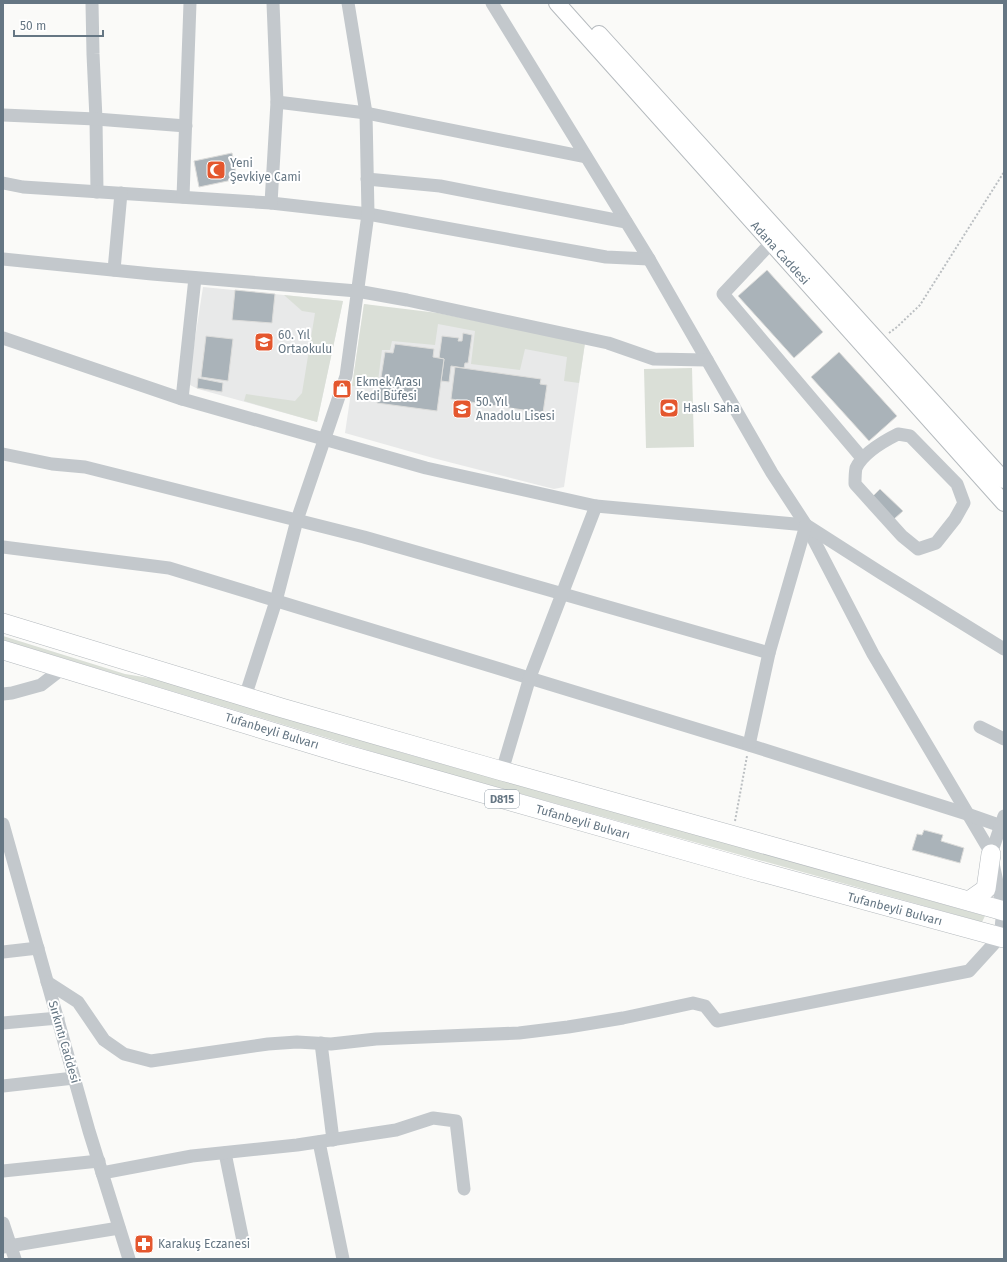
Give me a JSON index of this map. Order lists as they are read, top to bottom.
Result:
{
  "streets": {
    "highway": ["Tufanbeyli Bulvarı", "D815"],
    "main road": ["Adana Caddesi"],
    "street": ["Sırkıntı Caddesi"]
  },
  "places": {
    "mosque": ["Yeni Şevkiye Cami"],
    "school or university": ["60. Yıl Ortaokulu", "50. Yıl Anadolu Lisesi"],
    "shop": ["Ekmek Arası Kedi Büfesi"],
    "sports": ["Haslı Saha"],
    "pharmacy": ["Karakuş Eczanesi"]
  },
  "scale_bar": "50 m"
}
